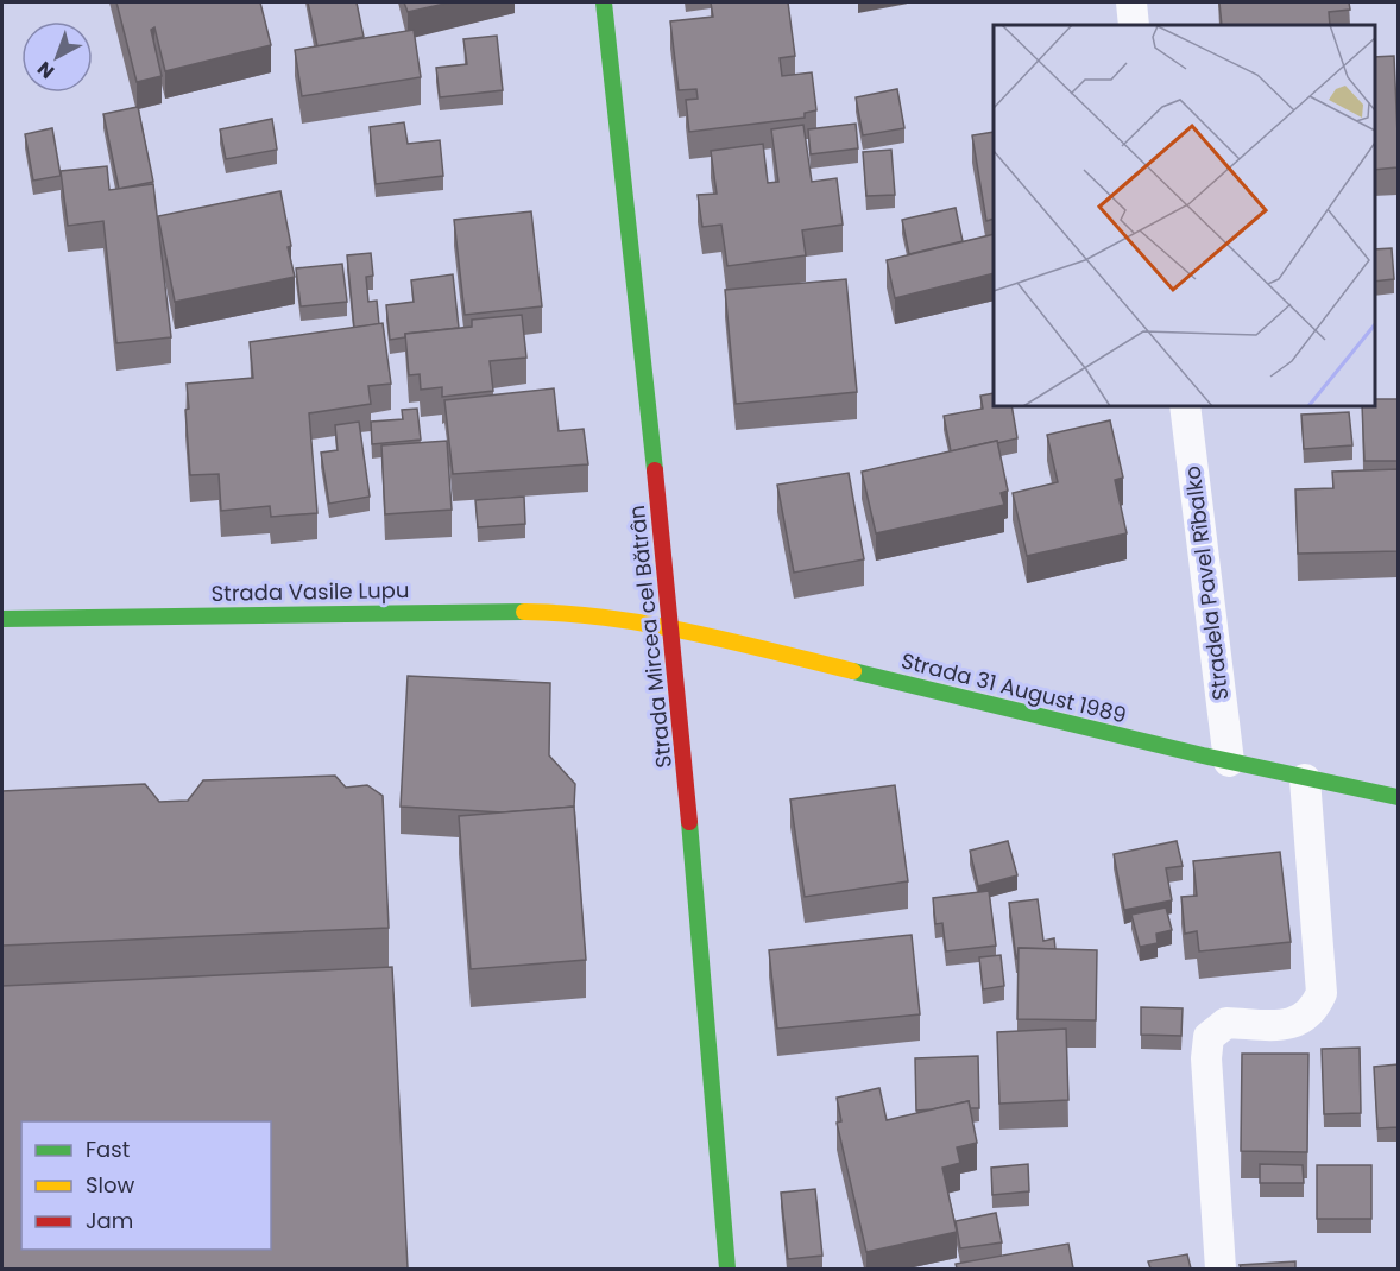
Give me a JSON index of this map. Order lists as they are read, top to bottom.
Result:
{
  "streets": {
    "main road": ["Strada Vasile Lupu", "Strada Mircea cel Bătrân", "Strada 31 August 1989"],
    "lane": ["Stradela Pavel Rîbalko"]
  },
  "crossings": [
    ["Stradela Pavel Rîbalko", "Strada 31 August 1989"],
    ["Strada Vasile Lupu", "Strada 31 August 1989"],
    ["Strada Mircea cel Bătrân", "Strada 31 August 1989"]
  ],
  "legend": ["Fast", "Slow", "Jam"],
  "north": "bottom left"
}
